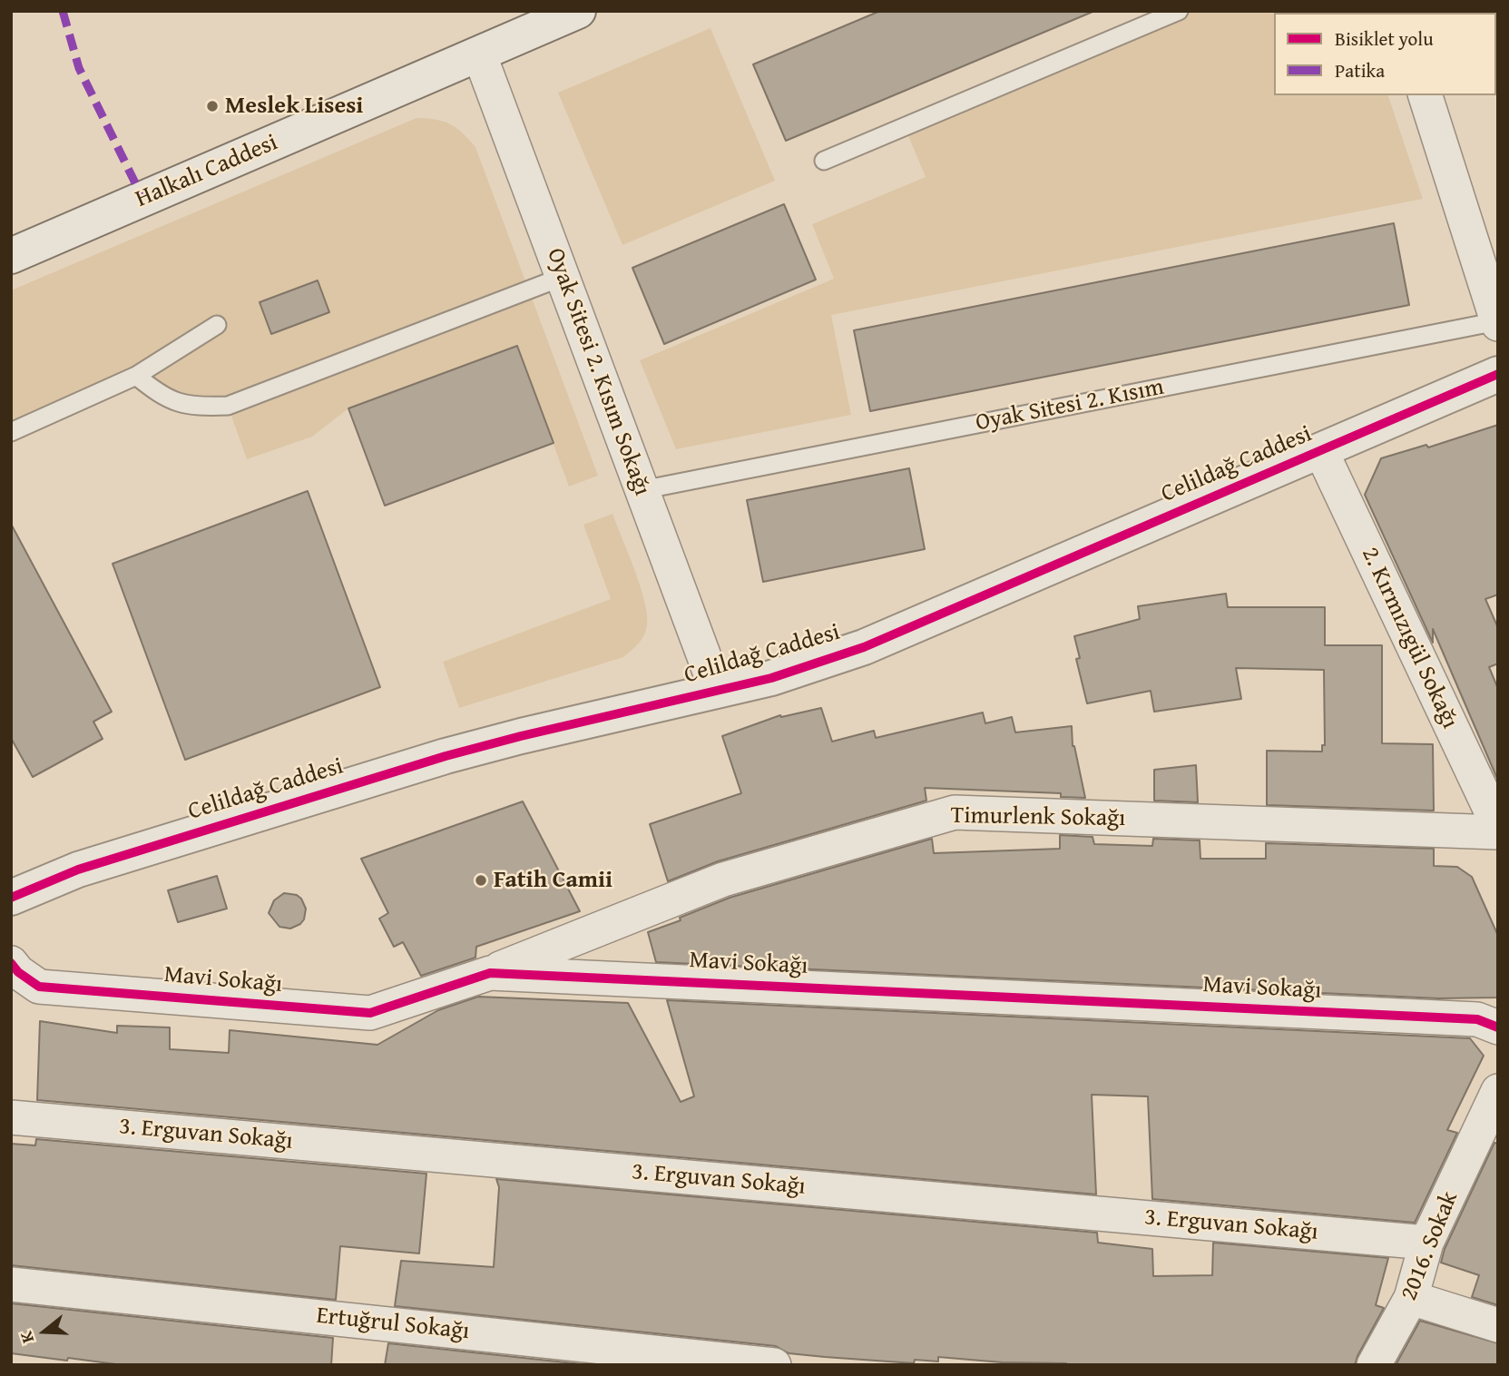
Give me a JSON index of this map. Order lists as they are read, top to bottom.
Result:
{
  "streets": {
    "street": [
      "Halkalı Caddesi",
      "Oyak Sitesi 2. Kısım Sokağı",
      "Celildağ Caddesi",
      "2. Kırmızıgül Sokağı",
      "Timurlenk Sokağı",
      "Mavi Sokağı",
      "3. Erguvan Sokağı",
      "2016. Sokak",
      "Ertuğrul Sokağı"
    ],
    "lane": ["Oyak Sitesi 2. Kısım"]
  },
  "crossings": [
    ["Halkalı Caddesi", "Oyak Sitesi 2. Kısım Sokağı"],
    ["Oyak Sitesi 2. Kısım Sokağı", "Oyak Sitesi 2. Kısım"],
    ["Oyak Sitesi 2. Kısım Sokağı", "Celildağ Caddesi"],
    ["Celildağ Caddesi", "2. Kırmızıgül Sokağı"],
    ["Timurlenk Sokağı", "Mavi Sokağı"],
    ["3. Erguvan Sokağı", "2016. Sokak"]
  ],
  "places": ["Meslek Lisesi", "Fatih Camii"],
  "legend": ["Bisiklet yolu", "Patika"],
  "north": "left"
}
